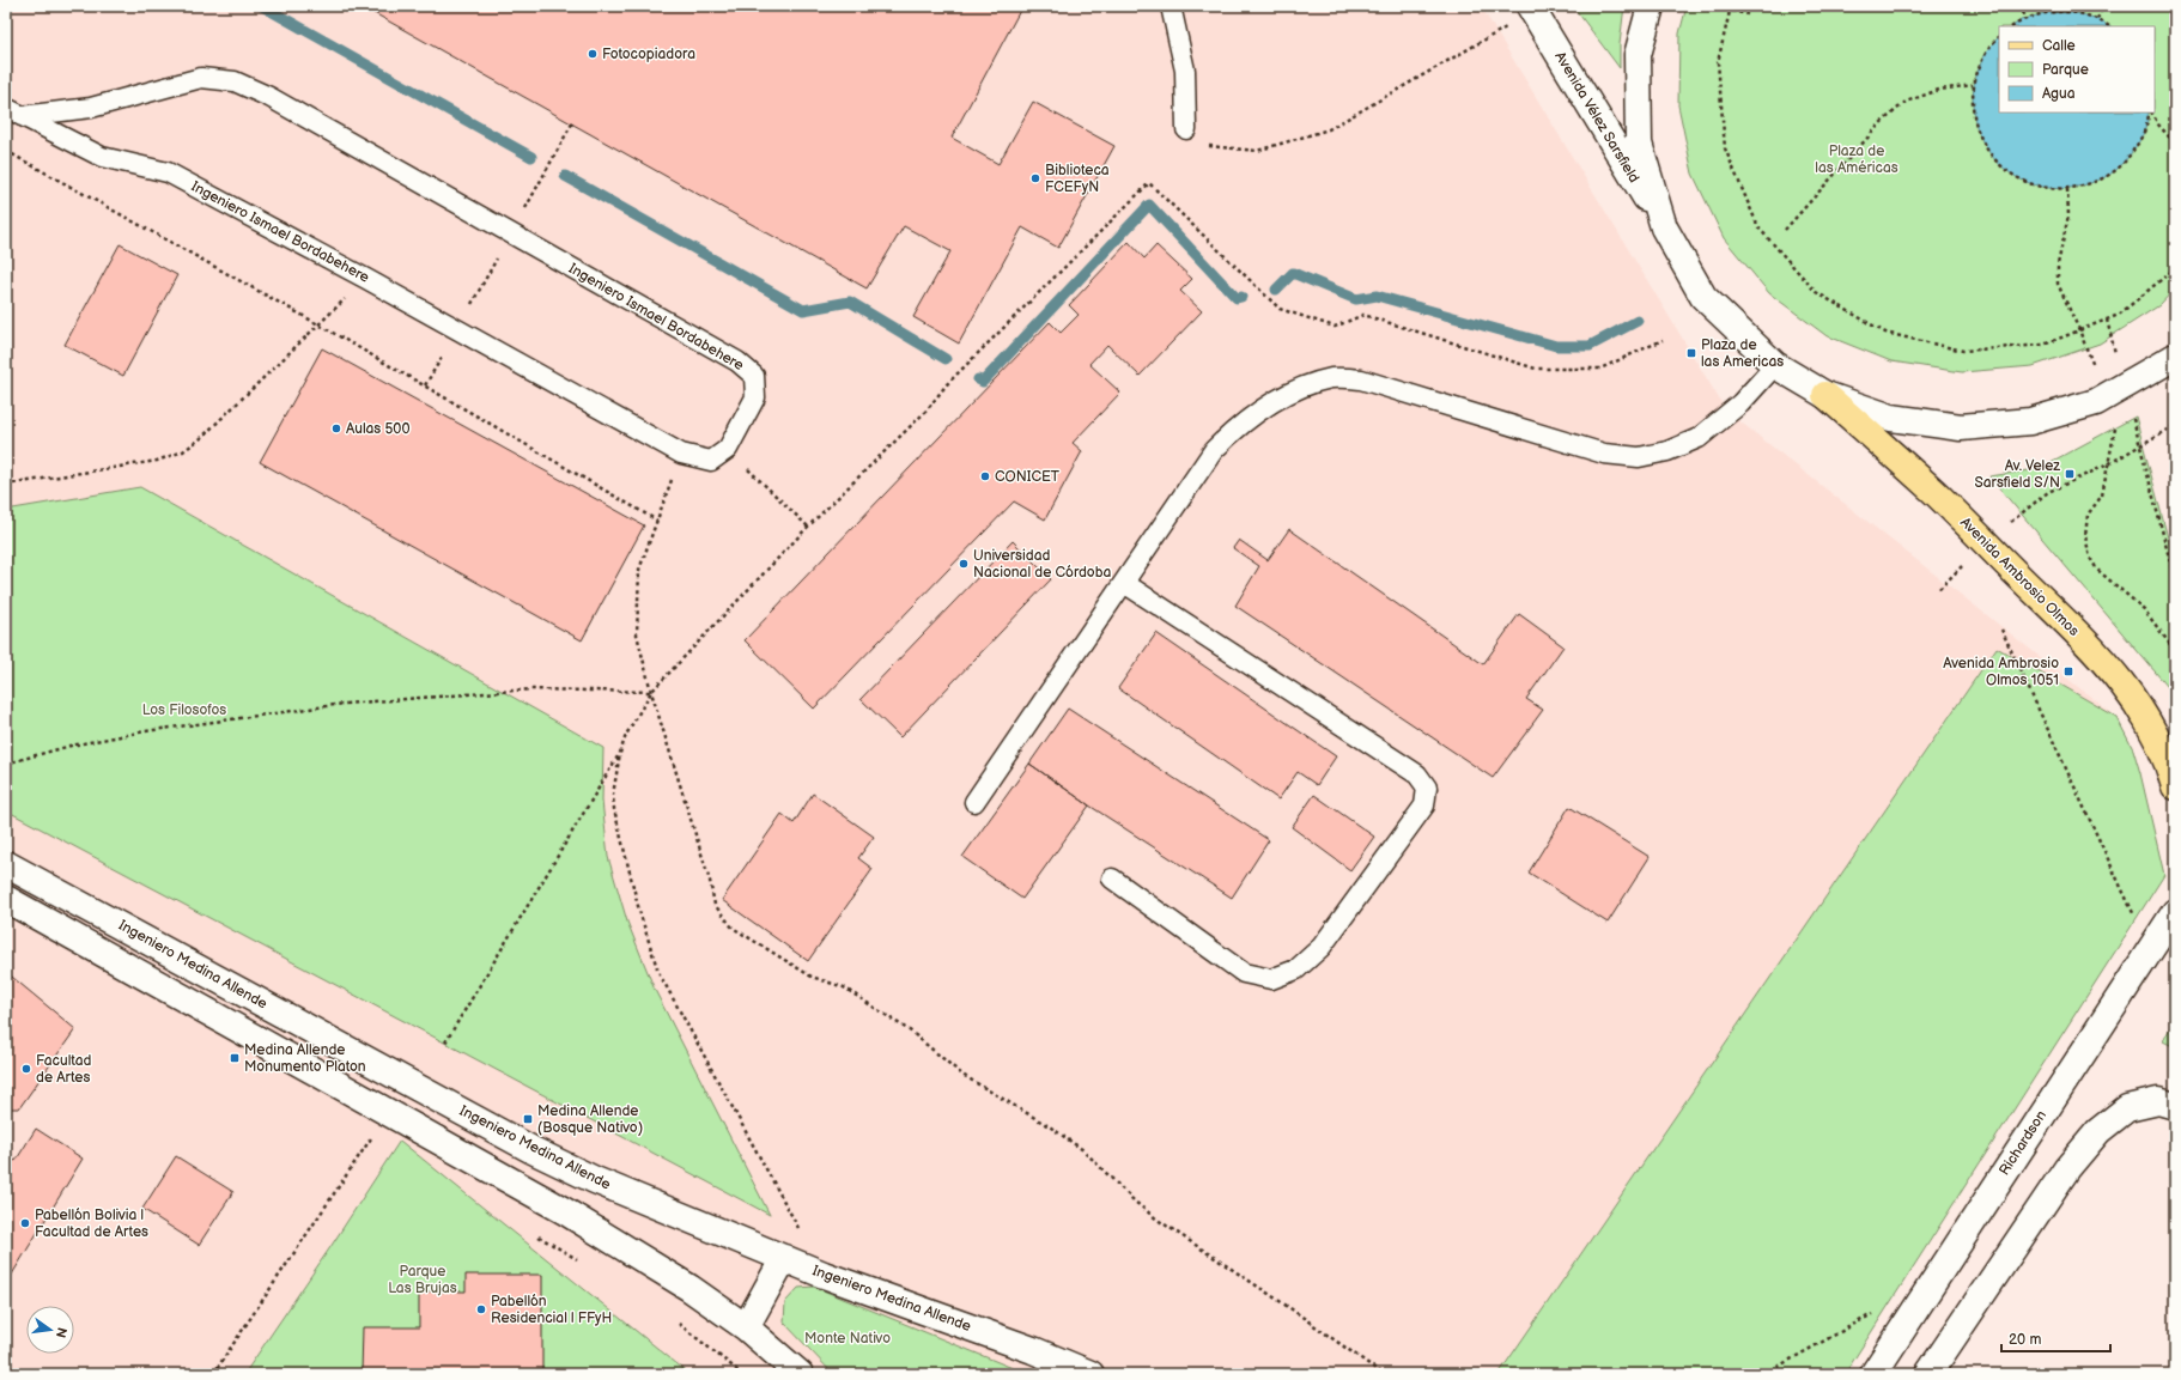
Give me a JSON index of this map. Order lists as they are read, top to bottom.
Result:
{
  "streets": {
    "main road": ["Avenida Ambrosio Olmos"],
    "street": ["Avenida Vélez Sarsfield", "Ingeniero Medina Allende", "Richardson"],
    "lane": ["Ingeniero Ismael Bordabehere"]
  },
  "parks": [
    "Plaza de las Américas",
    "Los Filosofos",
    "Parque Las Brujas",
    "Monte Nativo"
  ],
  "places": {
    "other": [
      "Fotocopiadora",
      "Biblioteca FCEFyN",
      "Aulas 500",
      "CONICET",
      "Universidad Nacional de Córdoba",
      "Facultad de Artes",
      "Pabellón Bolivia | Facultad de Artes",
      "Pabellón Residencial | FFyH"
    ],
    "transit": [
      "Plaza de las Americas",
      "Av. Velez Sarsfield S/N",
      "Avenida Ambrosio Olmos 1051",
      "Medina Allende Monumento Platon",
      "Medina Allende (Bosque Nativo)"
    ]
  },
  "legend": ["Calle", "Parque", "Agua"],
  "scale_bar": "20 m",
  "north": "right"
}
